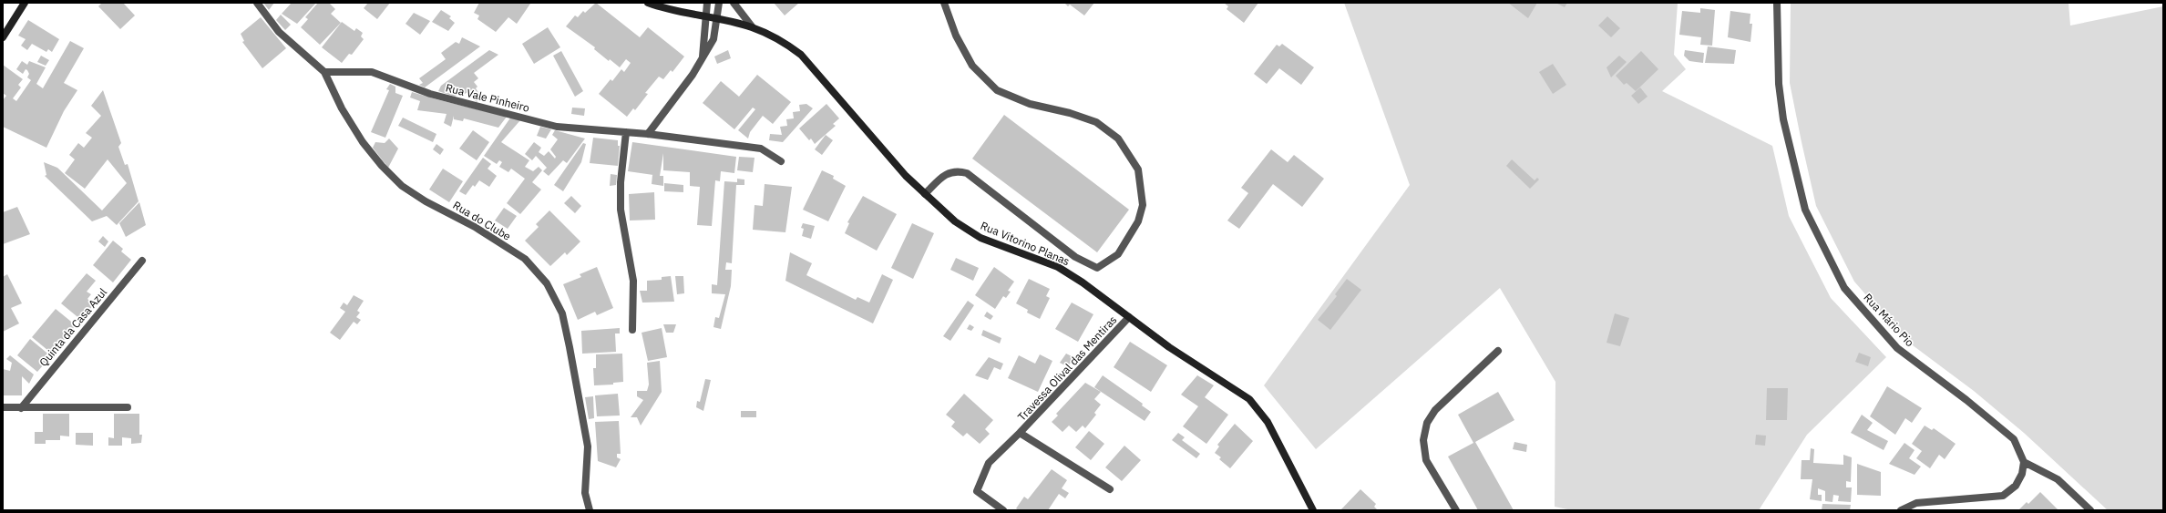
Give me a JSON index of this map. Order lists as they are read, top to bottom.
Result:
{
  "streets": {
    "street": [
      "Rua Vale Pinheiro",
      "Rua do Clube",
      "Rua Vitorino Planas",
      "Rua Mário Pio",
      "Quinta da Casa Azul",
      "Travessa Olival das Mentiras"
    ]
  },
  "crossings": [
    ["Rua Vale Pinheiro", "Rua do Clube"],
    ["Rua Vitorino Planas", "Travessa Olival das Mentiras"]
  ]
}
